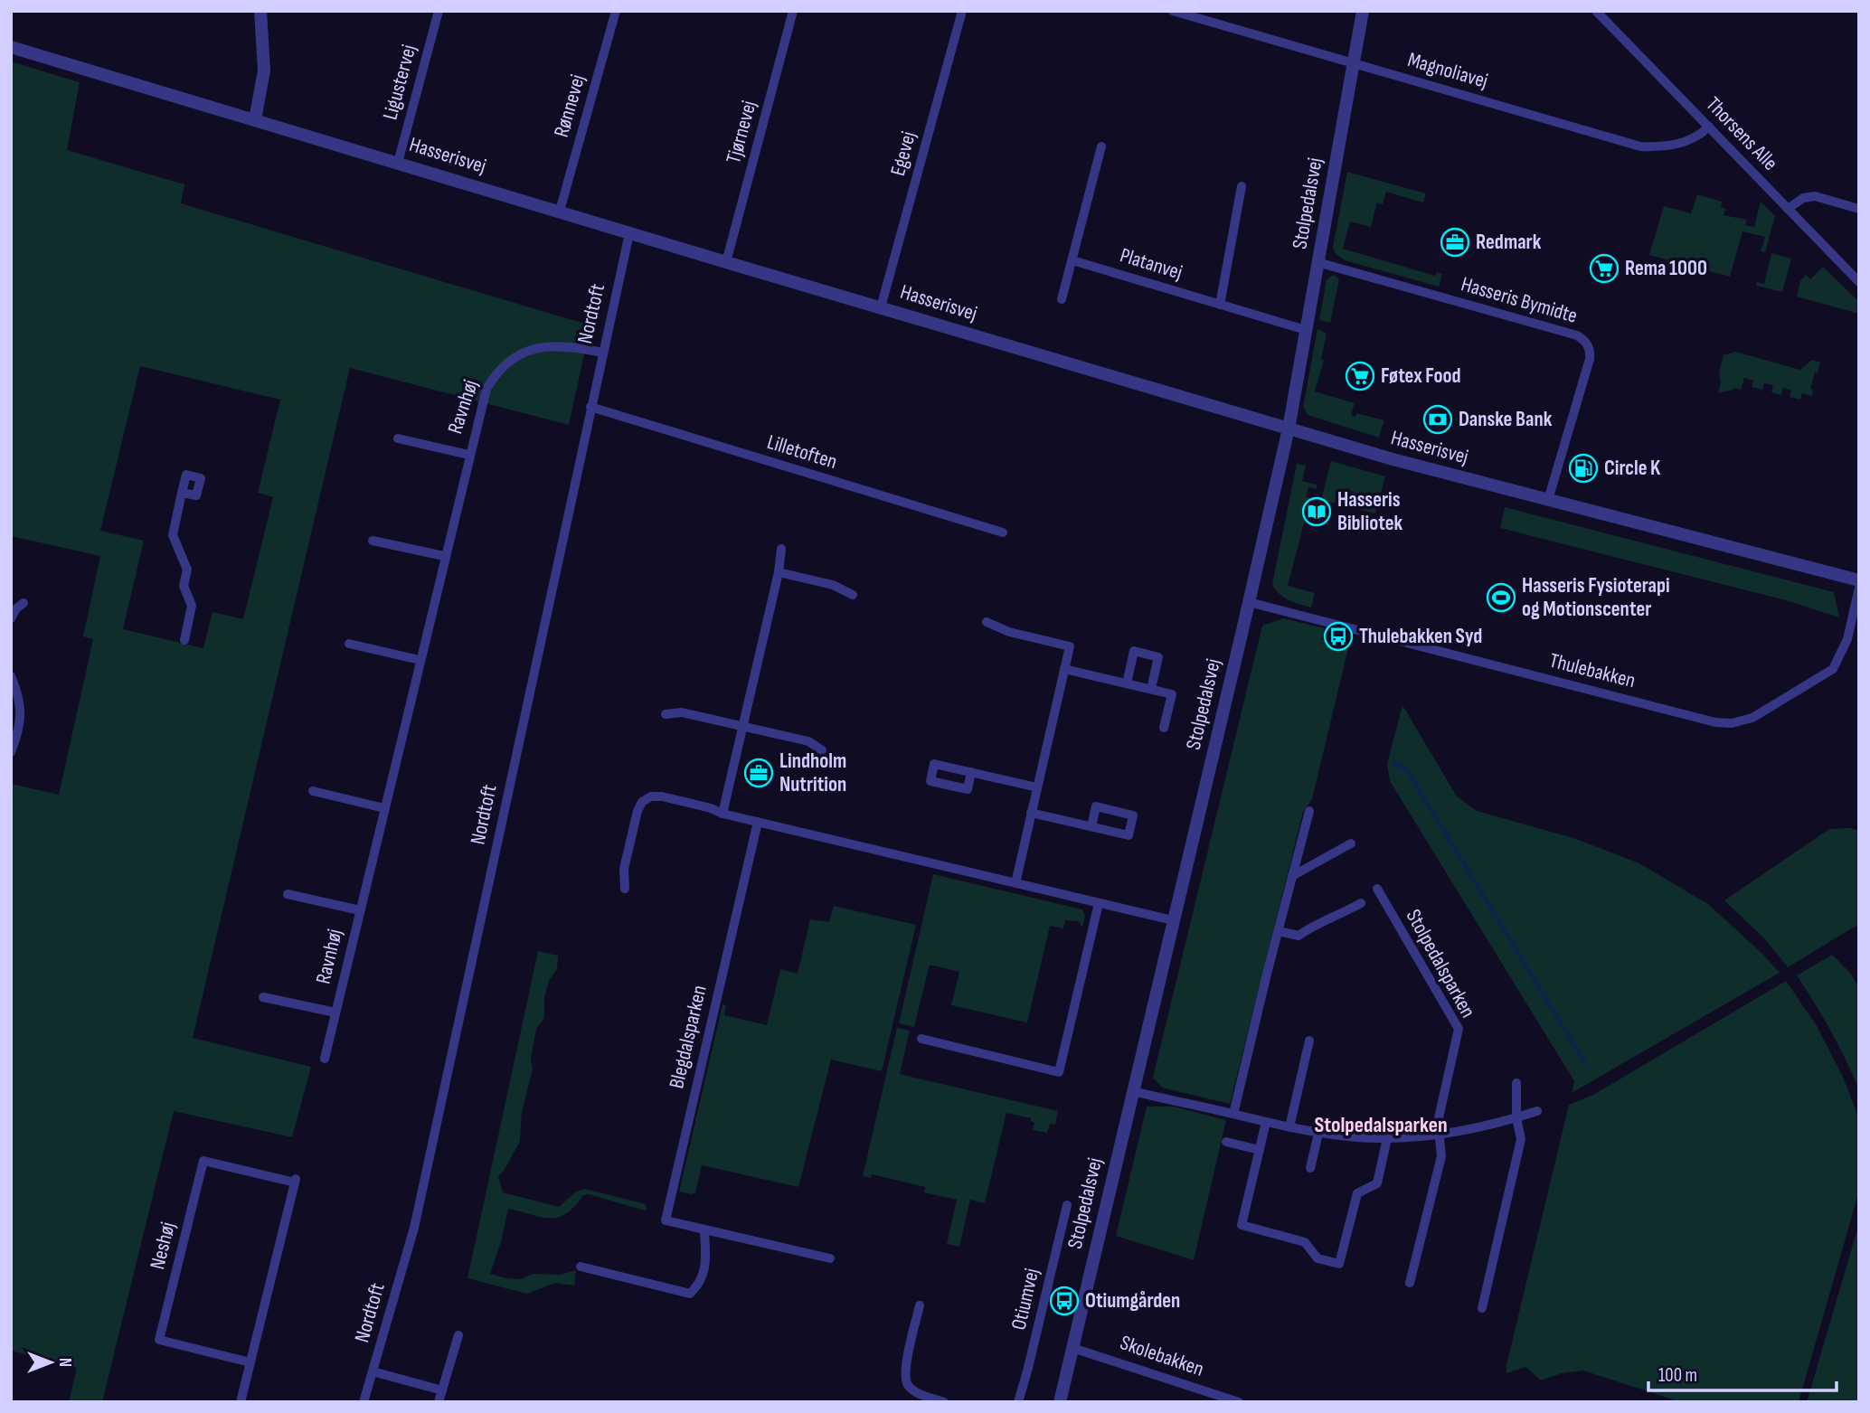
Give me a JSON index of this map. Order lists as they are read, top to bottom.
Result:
{
  "streets": {
    "street": [
      "Magnoliavej",
      "Ligustervej",
      "Rønnevej",
      "Tjørnevej",
      "Thorsens Alle",
      "Egevej",
      "Hasserisvej",
      "Stolpedalsvej",
      "Platanvej",
      "Hasseris Bymidte",
      "Nordtoft",
      "Ravnhøj",
      "Lilletoften",
      "Thulebakken",
      "Stolpedalsparken",
      "Blegdalsparken",
      "Neshøj",
      "Otiumvej",
      "Skolebakken"
    ]
  },
  "crossings": [
    ["Magnoliavej", "Thorsens Alle"],
    ["Magnoliavej", "Stolpedalsvej"],
    ["Ligustervej", "Hasserisvej"],
    ["Rønnevej", "Hasserisvej"],
    ["Tjørnevej", "Hasserisvej"],
    ["Egevej", "Hasserisvej"],
    ["Hasserisvej", "Stolpedalsvej"],
    ["Hasserisvej", "Hasseris Bymidte"],
    ["Hasserisvej", "Nordtoft"],
    ["Stolpedalsvej", "Platanvej"],
    ["Stolpedalsvej", "Hasseris Bymidte"],
    ["Stolpedalsvej", "Thulebakken"],
    ["Stolpedalsvej", "Skolebakken"],
    ["Nordtoft", "Ravnhøj"],
    ["Nordtoft", "Lilletoften"]
  ],
  "districts": ["Stolpedalsparken"],
  "places": {
    "office": ["Redmark", "Lindholm Nutrition"],
    "supermarket": ["Rema 1000", "Føtex Food"],
    "bank": ["Danske Bank"],
    "fuel station": ["Circle K"],
    "library": ["Hasseris Bibliotek"],
    "sports": ["Hasseris Fysioterapi og Motionscenter"],
    "bus stop": ["Thulebakken Syd", "Otiumgården"]
  },
  "scale_bar": "100 m",
  "north": "right"
}
